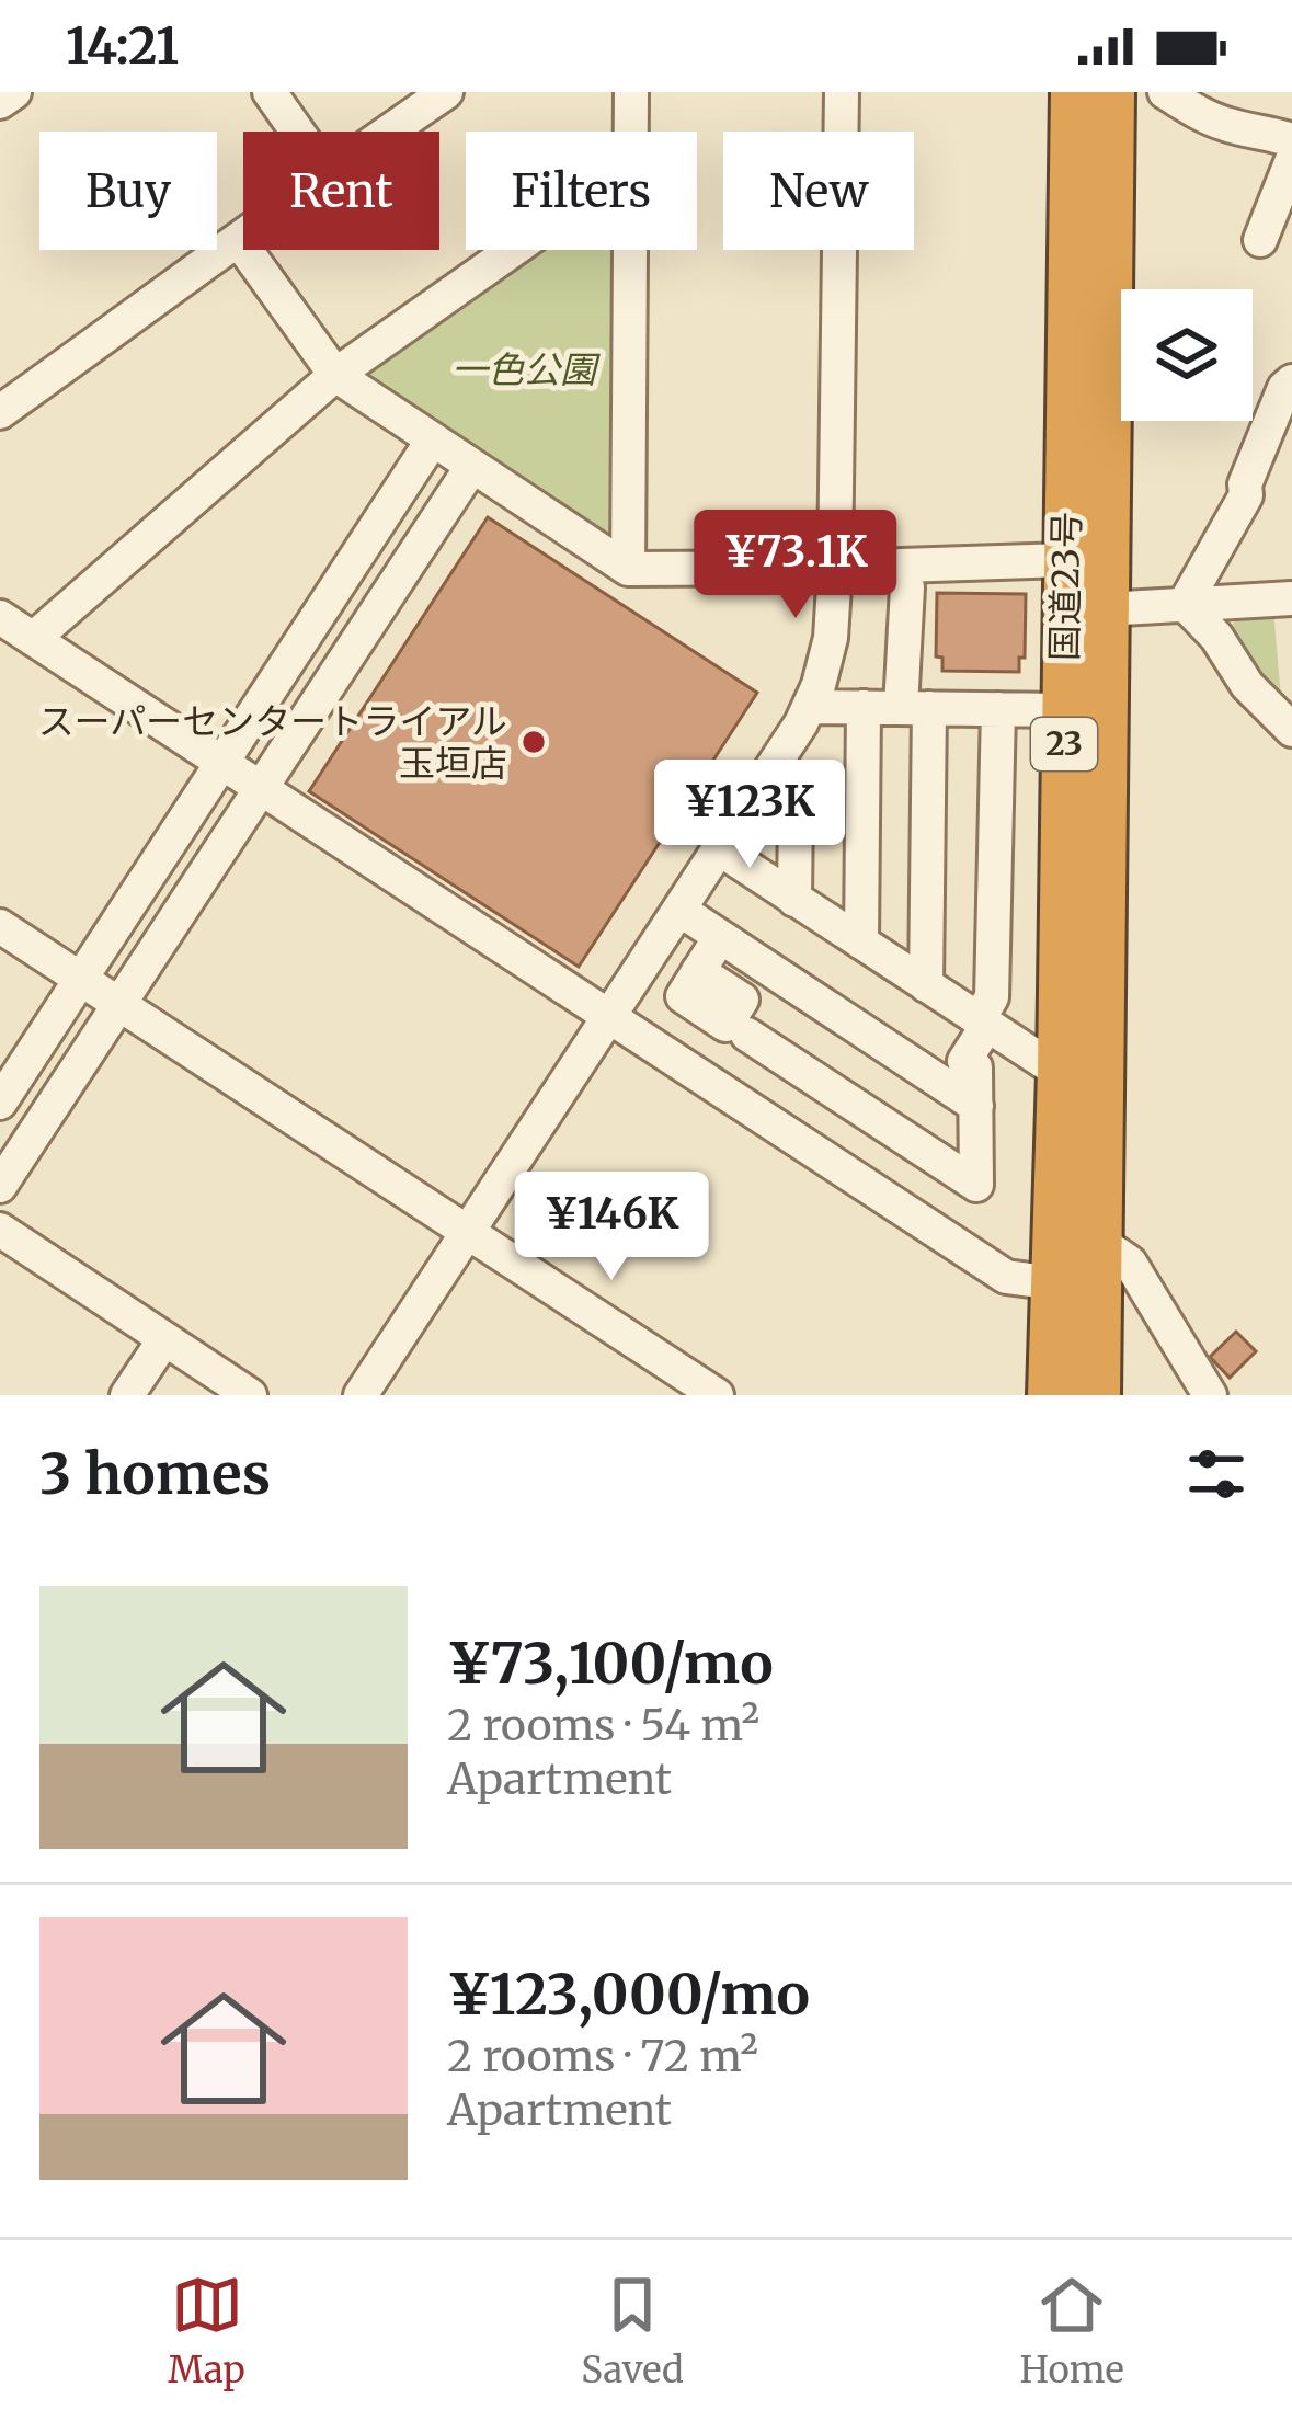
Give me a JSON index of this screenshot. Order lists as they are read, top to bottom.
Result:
{
  "streets": {
    "highway": ["国道23号", "23"]
  },
  "parks": ["一色公園"],
  "places": ["スーパーセンタートライアル 玉垣店"],
  "page": {
    "status": "14:21",
    "chip": [
      "Buy",
      "Rent",
      "Filters",
      "New"
    ],
    "price": ["¥73.1K", "¥123K", "¥146K"],
    "heading": "3 homes",
    "list": [
      {
        "name": "¥73,100/mo",
        "note": "2 rooms · 54 m² · Apartment"
      },
      {
        "name": "¥123,000/mo",
        "note": "2 rooms · 72 m² · Apartment"
      }
    ],
    "tabs": ["Map", "Saved", "Home"]
  }
}
